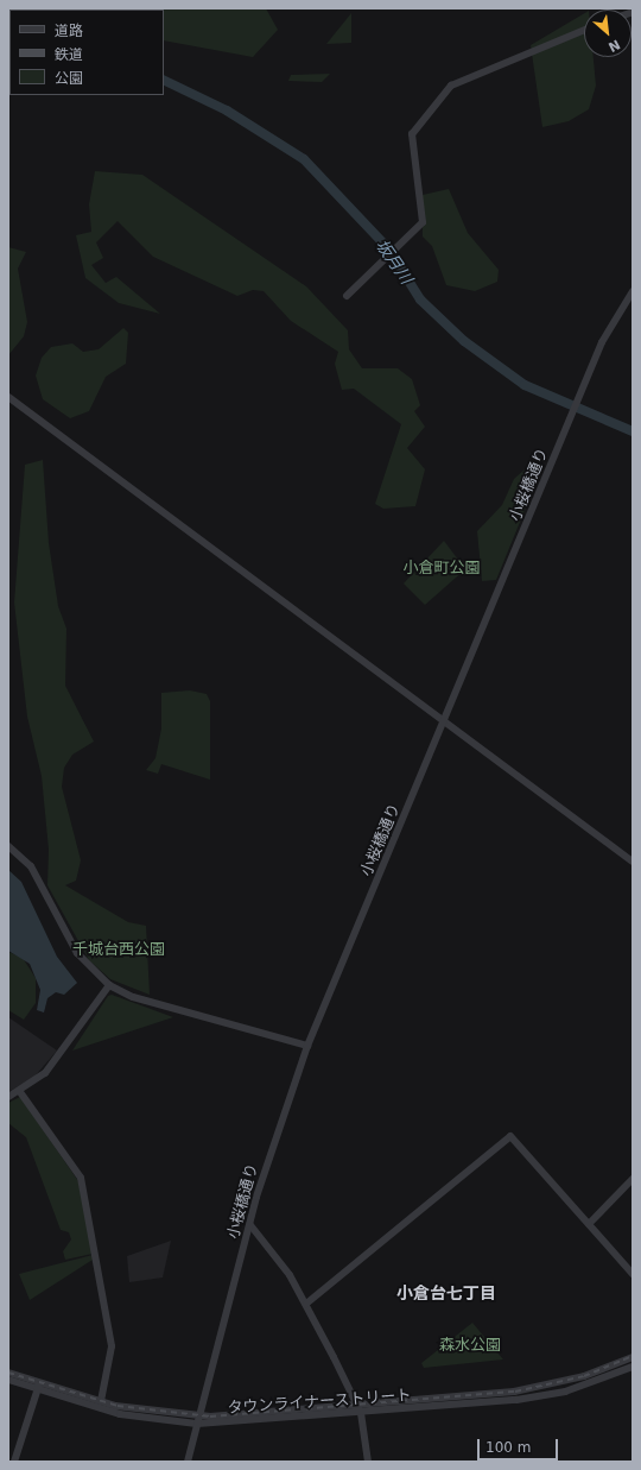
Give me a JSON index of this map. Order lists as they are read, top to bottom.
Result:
{
  "streets": {
    "street": ["小桜橋通り", "タウンライナーストリート"]
  },
  "crossings": [
    ["小桜橋通り", "タウンライナーストリート"]
  ],
  "districts": ["小倉台七丁目"],
  "water": ["坂月川"],
  "parks": ["小倉町公園", "千城台西公園", "森水公園"],
  "legend": ["道路", "鉄道", "公園"],
  "scale_bar": "100 m",
  "north": "bottom right"
}
